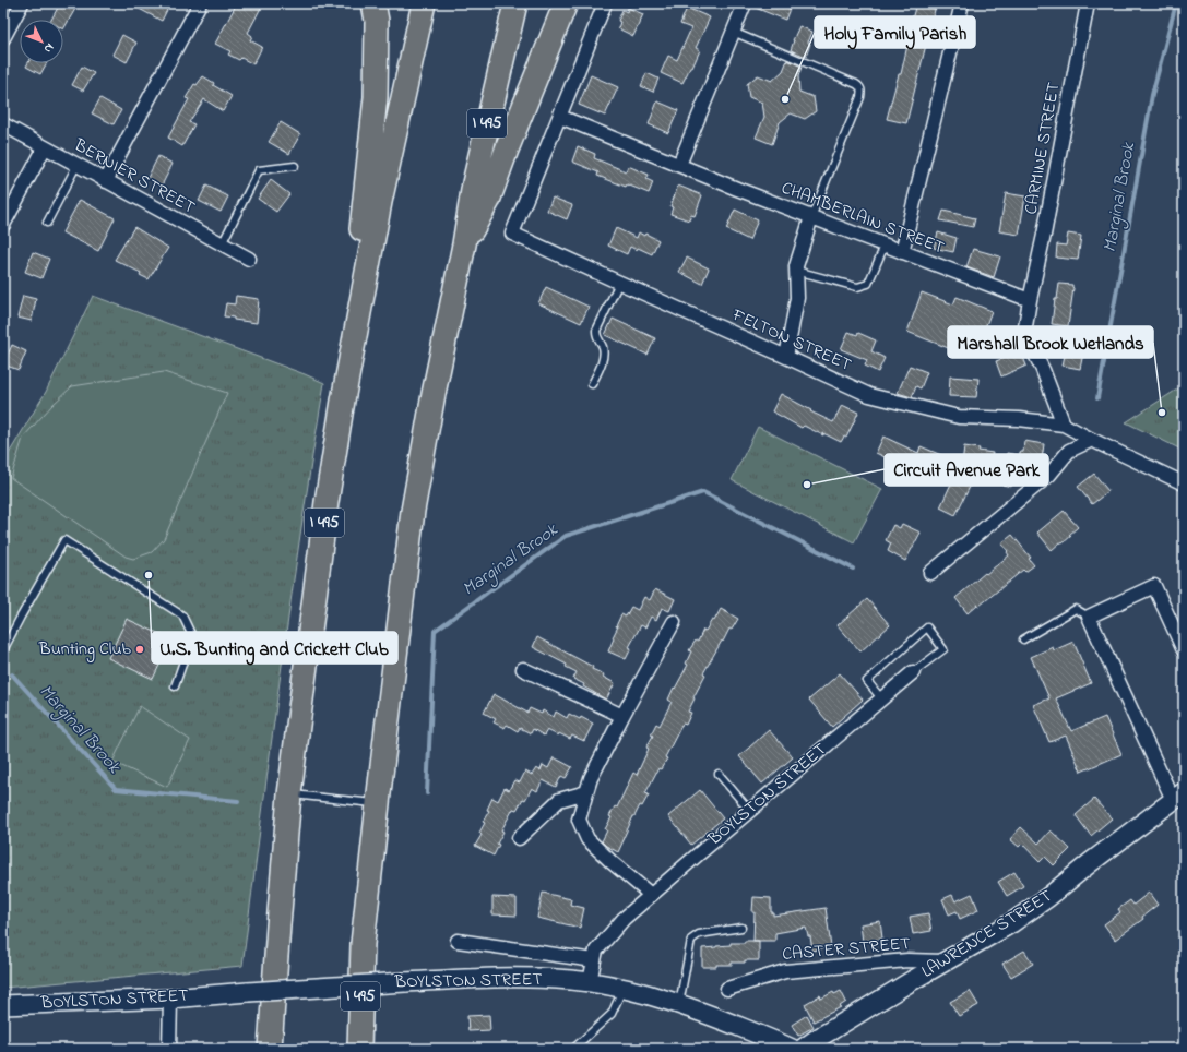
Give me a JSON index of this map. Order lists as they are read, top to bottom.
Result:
{
  "streets": {
    "highway": ["I 495"],
    "main road": ["BOYLSTON STREET", "LAWRENCE STREET"],
    "street": [
      "CARMINE STREET",
      "BERNIER STREET",
      "CHAMBERLAIN STREET",
      "FELTON STREET",
      "CASTER STREET"
    ]
  },
  "crossings": [
    ["CARMINE STREET", "CHAMBERLAIN STREET"],
    ["CHAMBERLAIN STREET", "FELTON STREET"],
    ["LAWRENCE STREET", "CASTER STREET"]
  ],
  "water": ["Marginal Brook"],
  "places": [
    "Holy Family Parish",
    "Marshall Brook Wetlands",
    "Circuit Avenue Park",
    "U.S. Bunting and Crickett Club",
    "Bunting Club"
  ],
  "north": "bottom right"
}
